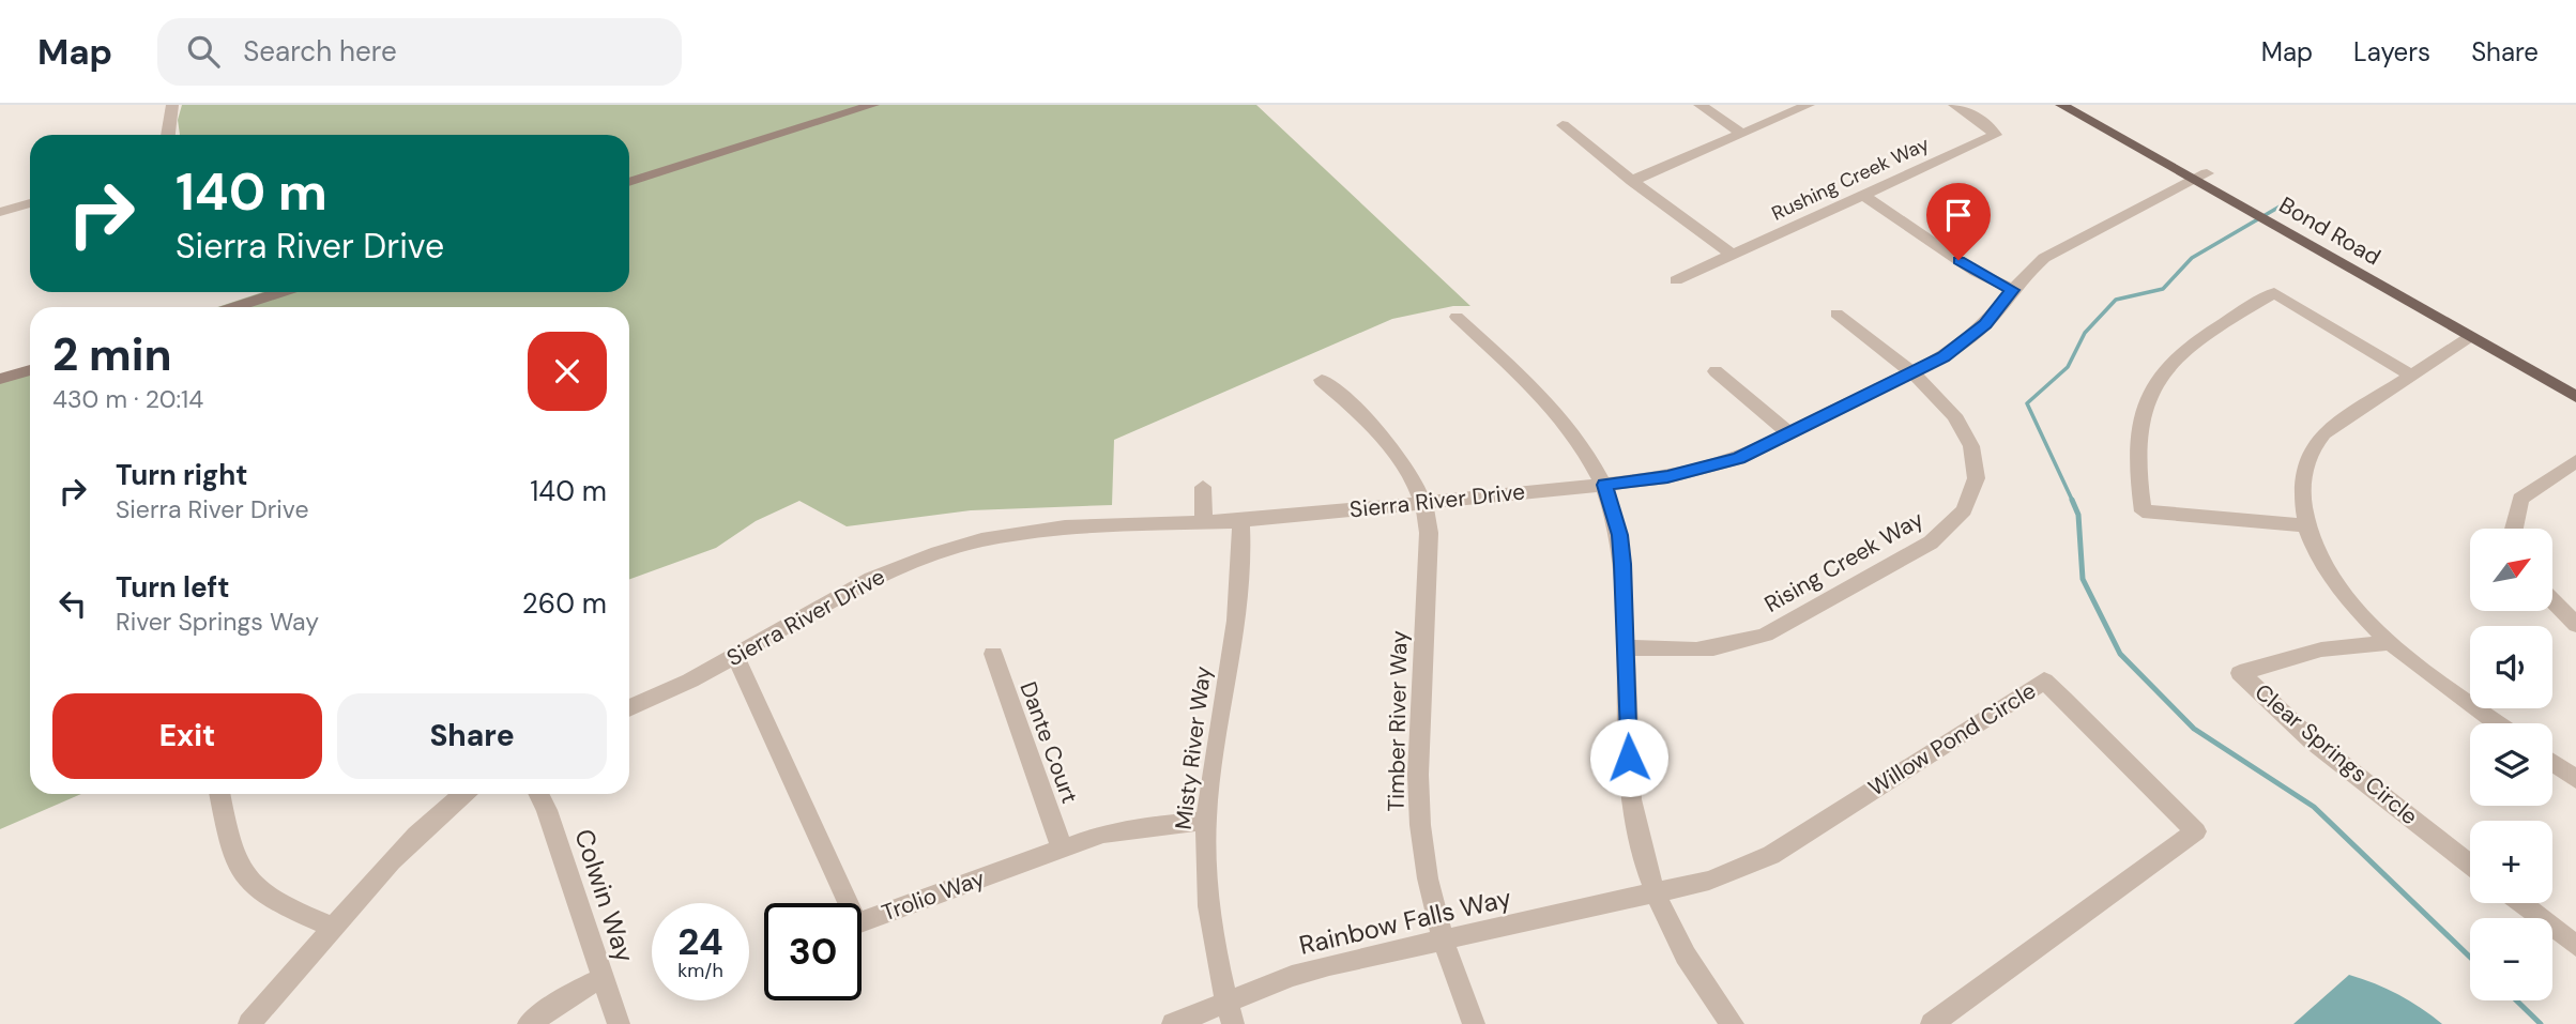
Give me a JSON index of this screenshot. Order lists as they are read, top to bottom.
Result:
{
  "streets": {
    "main road": ["Bond Road"],
    "street": [
      "Rushing Creek Way",
      "Sierra River Drive",
      "Rising Creek Way",
      "Timber River Way",
      "Willow Pond Circle",
      "Dante Court",
      "Misty River Way",
      "Clear Springs Circle",
      "Colwin Way",
      "Trolio Way",
      "Rainbow Falls Way"
    ]
  },
  "crossings": [
    ["Bond Road", "Sierra River Drive"],
    ["Sierra River Drive", "Rising Creek Way"],
    ["Sierra River Drive", "Timber River Way"],
    ["Sierra River Drive", "Misty River Way"],
    ["Sierra River Drive", "Trolio Way"],
    ["Timber River Way", "Rainbow Falls Way"],
    ["Willow Pond Circle", "Rainbow Falls Way"],
    ["Dante Court", "Trolio Way"],
    ["Misty River Way", "Trolio Way"],
    ["Misty River Way", "Rainbow Falls Way"]
  ],
  "north": "top right",
  "page": {
    "header": "Map",
    "search": "Search here",
    "nav": ["Map", "Layers", "Share"],
    "turn": ["140 m", "Sierra River Drive"],
    "heading": ["2 min", "430 m · 20:14"],
    "list": [
      {
        "name": "Turn right",
        "note": "Sierra River Drive",
        "value": "140 m"
      },
      {
        "name": "Turn left",
        "note": "River Springs Way",
        "value": "260 m"
      }
    ],
    "map_buttons": ["+", "−"],
    "buttons": ["Exit", "Share"],
    "speed": "24 km/h",
    "limit": "30"
  }
}
